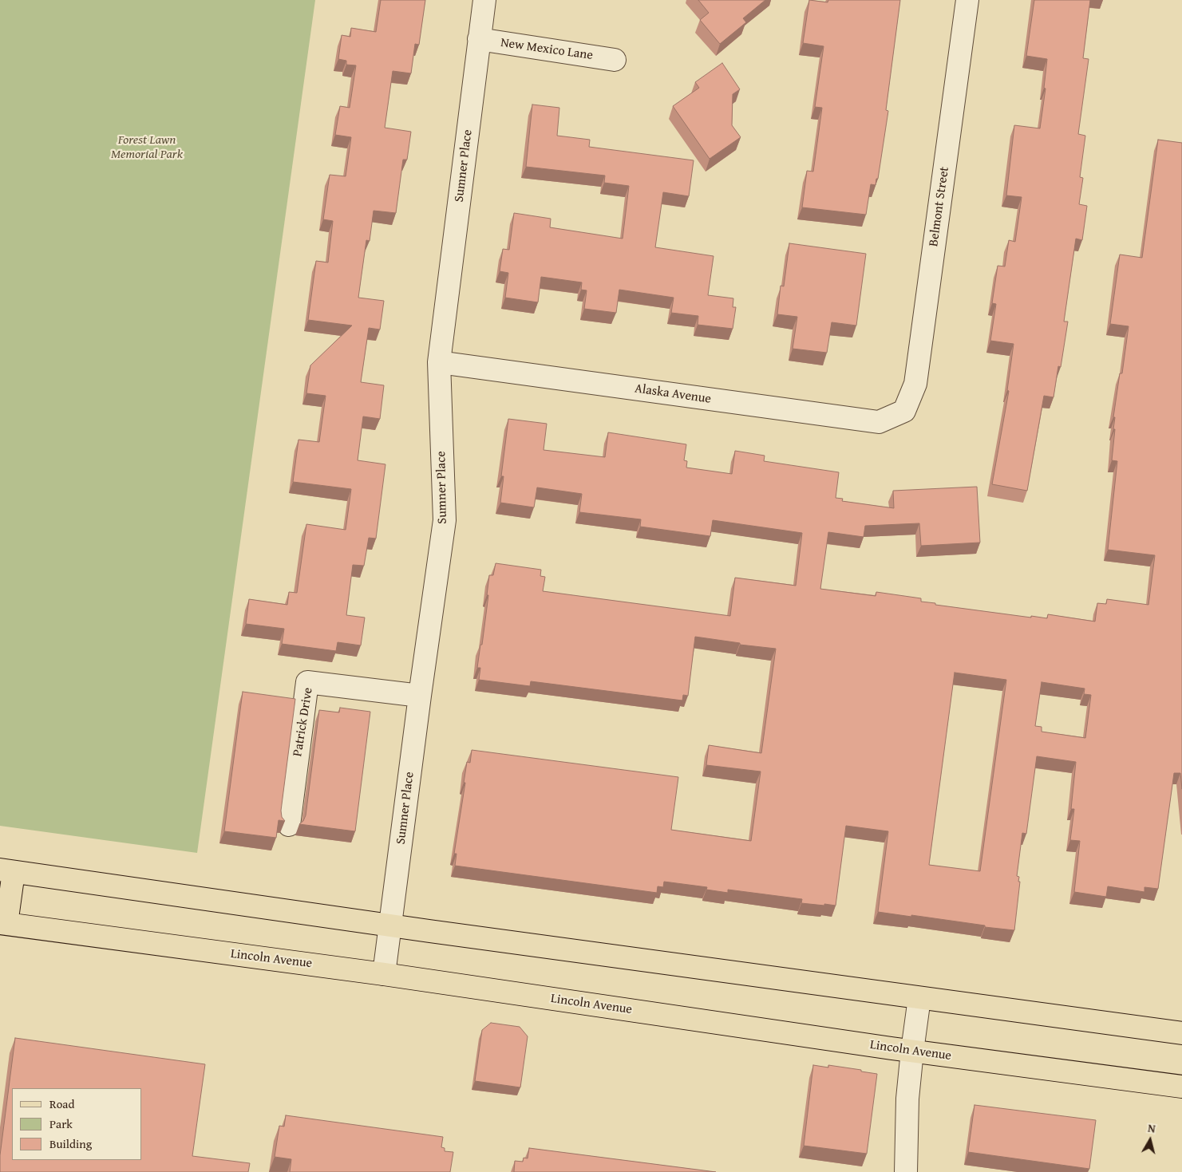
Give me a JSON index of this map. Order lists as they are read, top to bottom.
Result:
{
  "streets": {
    "main road": ["Lincoln Avenue"],
    "street": [
      "New Mexico Lane",
      "Sumner Place",
      "Belmont Street",
      "Alaska Avenue",
      "Patrick Drive"
    ]
  },
  "crossings": [
    ["New Mexico Lane", "Sumner Place"],
    ["Sumner Place", "Alaska Avenue"],
    ["Sumner Place", "Patrick Drive"],
    ["Sumner Place", "Lincoln Avenue"],
    ["Belmont Street", "Alaska Avenue"]
  ],
  "parks": ["Forest Lawn Memorial Park"],
  "legend": ["Road", "Park", "Building"],
  "north": "top"
}
